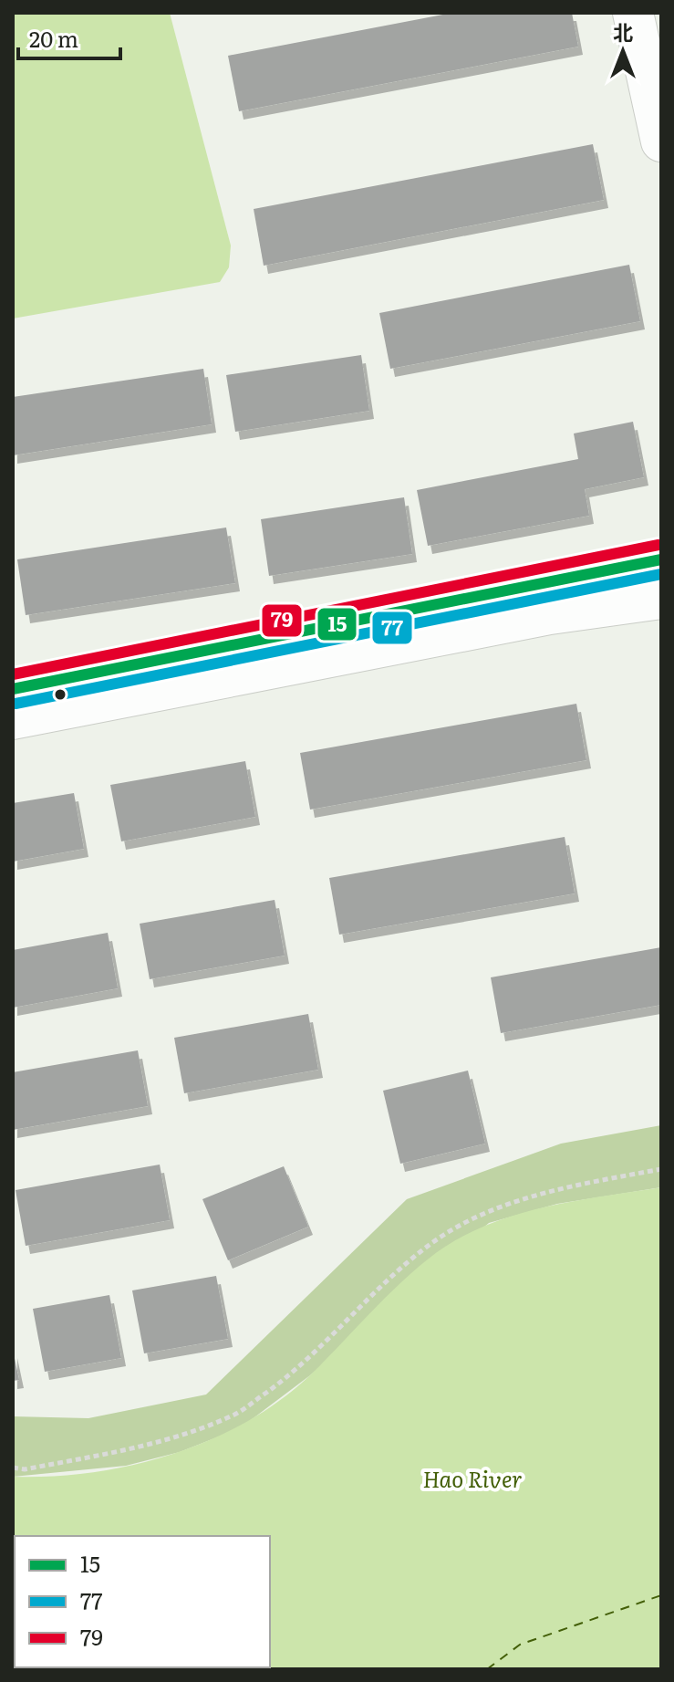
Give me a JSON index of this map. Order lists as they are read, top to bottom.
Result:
{
  "water": ["Hao River"],
  "lines": ["transit line 79", "transit line 15", "transit line 77"],
  "legend": ["15", "77", "79"],
  "scale_bar": "20 m",
  "north": "top"
}
